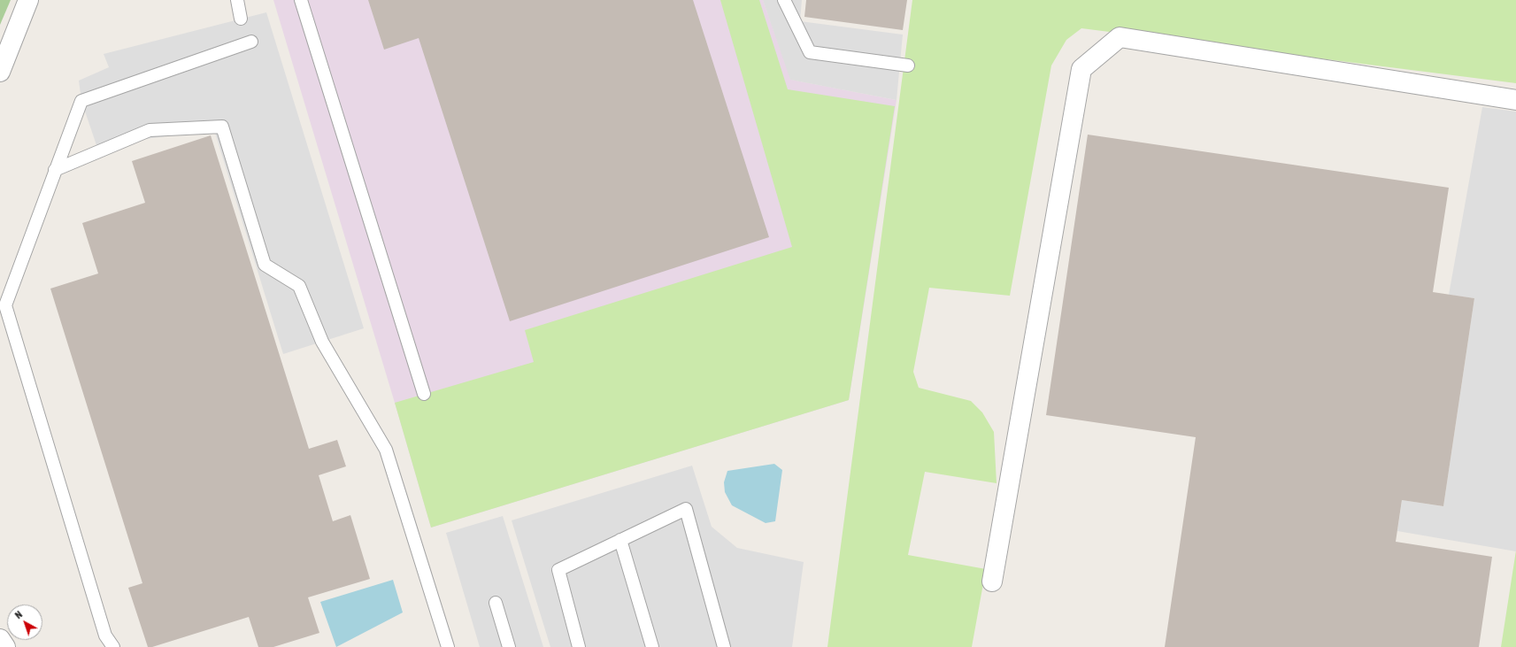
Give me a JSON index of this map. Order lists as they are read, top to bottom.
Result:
{
  "north": "top left"
}
